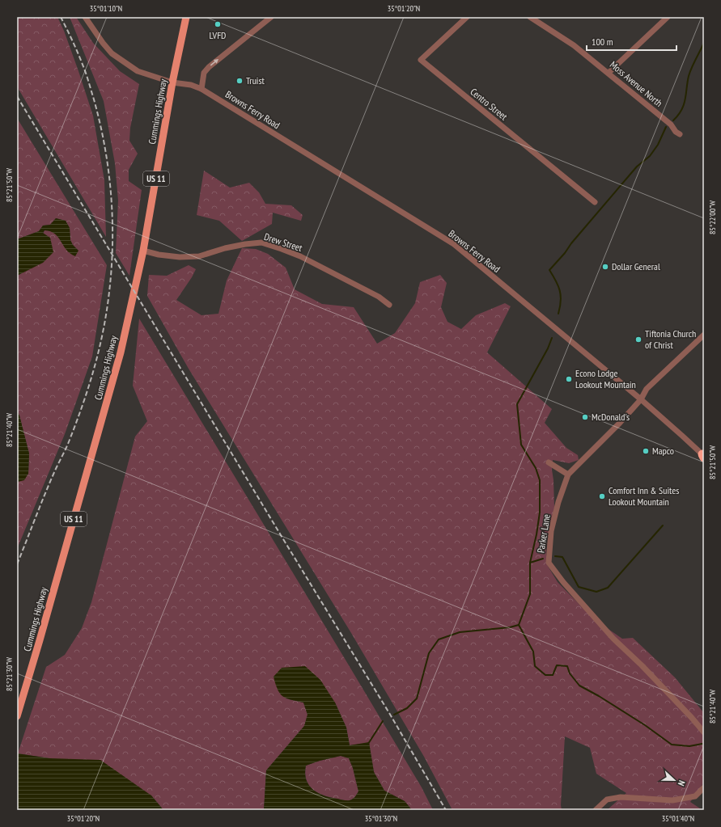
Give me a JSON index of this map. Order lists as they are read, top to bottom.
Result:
{
  "streets": {
    "main road": ["Cummings Highway", "US 11"],
    "street": [
      "Moss Avenue North",
      "Centro Street",
      "Browns Ferry Road",
      "Drew Street",
      "Parker Lane"
    ]
  },
  "crossings": [
    ["Browns Ferry Road", "Cummings Highway"],
    ["Browns Ferry Road", "Parker Lane"],
    ["Cummings Highway", "Drew Street"]
  ],
  "places": [
    "LVFD",
    "Truist",
    "Dollar General",
    "Tiftonia Church of Christ",
    "Econo Lodge Lookout Mountain",
    "McDonald's",
    "Mapco",
    "Comfort Inn & Suites Lookout Mountain"
  ],
  "scale_bar": "100 m",
  "north": "right",
  "coordinates": [
    "35°01'10\"N",
    "35°01'20\"N",
    "85°21'50\"W",
    "85°22'00\"W",
    "85°21'40\"W",
    "85°21'30\"W",
    "35°01'30\"N",
    "35°01'40\"N"
  ]
}
